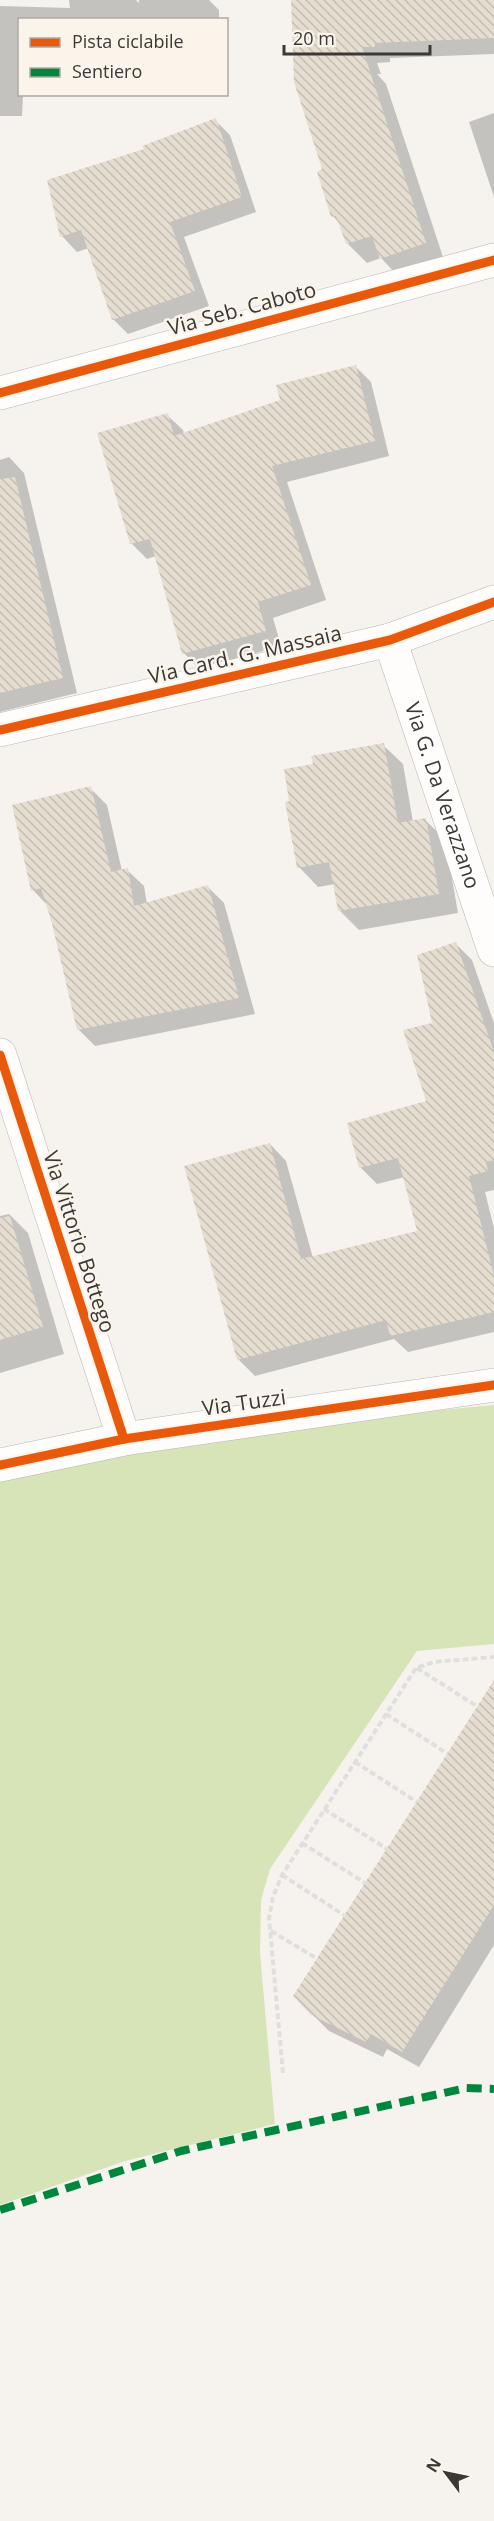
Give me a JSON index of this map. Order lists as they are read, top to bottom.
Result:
{
  "streets": {
    "street": [
      "Via Seb. Caboto",
      "Via Card. G. Massaia",
      "Via G. Da Verazzano",
      "Via Vittorio Bottego",
      "Via Tuzzi"
    ]
  },
  "crossings": [
    ["Via Card. G. Massaia", "Via G. Da Verazzano"],
    ["Via Vittorio Bottego", "Via Tuzzi"]
  ],
  "legend": ["Pista ciclabile", "Sentiero"],
  "scale_bar": "20 m",
  "north": "top left"
}
